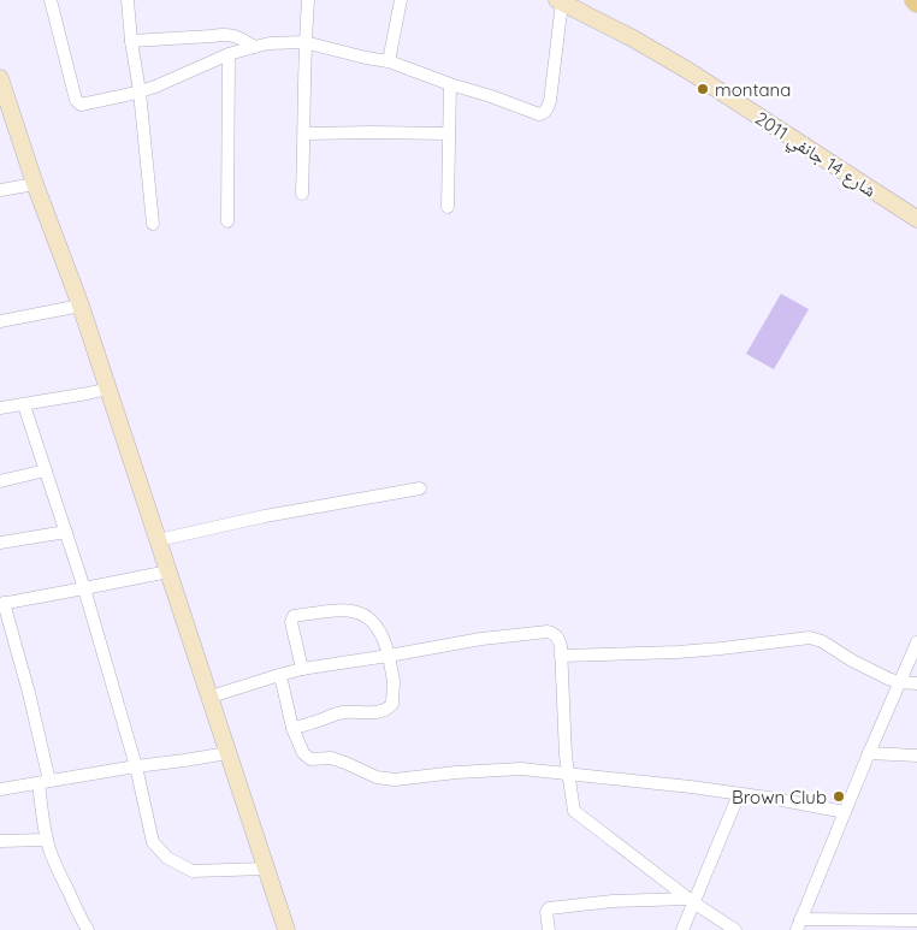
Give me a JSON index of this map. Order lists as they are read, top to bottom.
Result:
{
  "streets": {
    "street": ["شارع 14 جانفي 2011"]
  },
  "places": ["montana", "Brown Club"]
}
